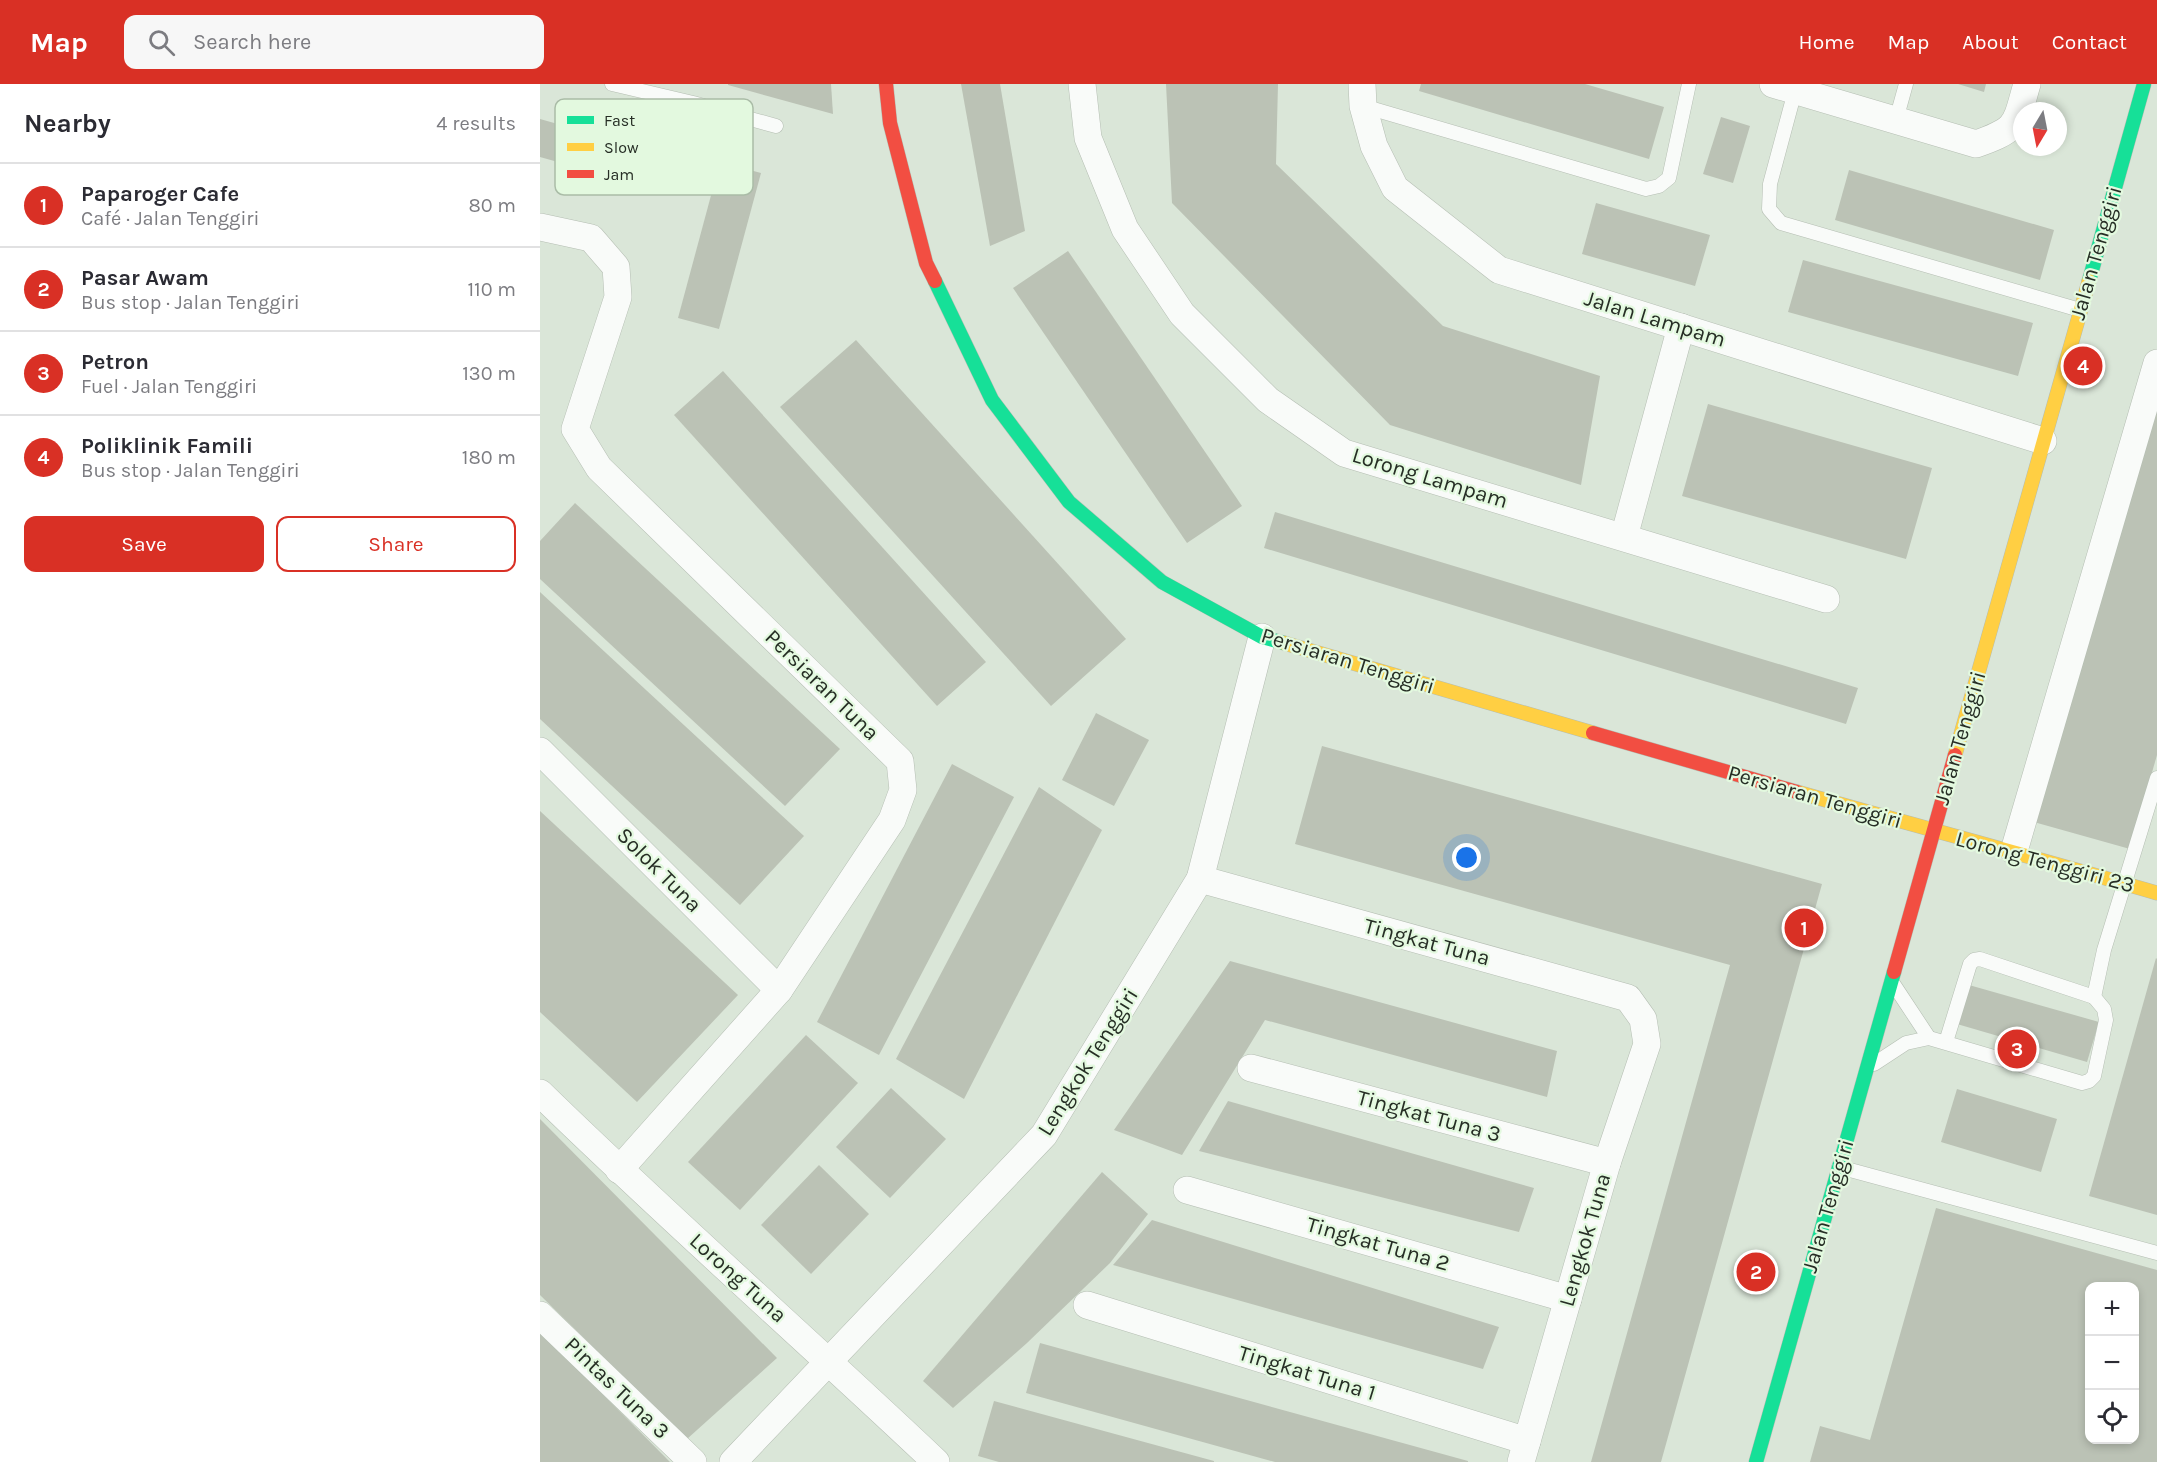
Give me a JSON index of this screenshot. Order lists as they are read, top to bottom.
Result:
{
  "streets": {
    "street": [
      "Jalan Tenggiri",
      "Jalan Lampam",
      "Lorong Lampam",
      "Persiaran Tenggiri",
      "Persiaran Tuna",
      "Lorong Tenggiri 23",
      "Solok Tuna",
      "Tingkat Tuna",
      "Lengkok Tenggiri",
      "Tingkat Tuna 3",
      "Lengkok Tuna",
      "Tingkat Tuna 2",
      "Lorong Tuna",
      "Tingkat Tuna 1",
      "Pintas Tuna 3"
    ]
  },
  "crossings": [
    ["Jalan Tenggiri", "Jalan Lampam"],
    ["Jalan Tenggiri", "Persiaran Tenggiri"],
    ["Jalan Tenggiri", "Lorong Tenggiri 23"],
    ["Persiaran Tenggiri", "Lorong Tenggiri 23"],
    ["Persiaran Tenggiri", "Lengkok Tenggiri"],
    ["Persiaran Tuna", "Solok Tuna"],
    ["Persiaran Tuna", "Lorong Tuna"],
    ["Tingkat Tuna", "Lengkok Tenggiri"],
    ["Tingkat Tuna", "Lengkok Tuna"],
    ["Lengkok Tenggiri", "Lorong Tuna"],
    ["Tingkat Tuna 3", "Lengkok Tuna"],
    ["Lengkok Tuna", "Tingkat Tuna 2"],
    ["Lengkok Tuna", "Tingkat Tuna 1"]
  ],
  "legend": ["Fast", "Slow", "Jam"],
  "north": "bottom",
  "page": {
    "header": "Map",
    "search": "Search here",
    "nav": [
      "Home",
      "Map",
      "About",
      "Contact"
    ],
    "heading": ["Nearby", "4 results"],
    "list": [
      {
        "mark": "1",
        "name": "Paparoger Cafe",
        "note": "Café · Jalan Tenggiri",
        "value": "80 m"
      },
      {
        "mark": "2",
        "name": "Pasar Awam",
        "note": "Bus stop · Jalan Tenggiri",
        "value": "110 m"
      },
      {
        "mark": "3",
        "name": "Petron",
        "note": "Fuel · Jalan Tenggiri",
        "value": "130 m"
      },
      {
        "mark": "4",
        "name": "Poliklinik Famili",
        "note": "Bus stop · Jalan Tenggiri",
        "value": "180 m"
      }
    ],
    "pins": [
      "4",
      "1",
      "3",
      "2"
    ],
    "buttons": ["Save", "Share"],
    "map_buttons": ["+", "−"]
  }
}
